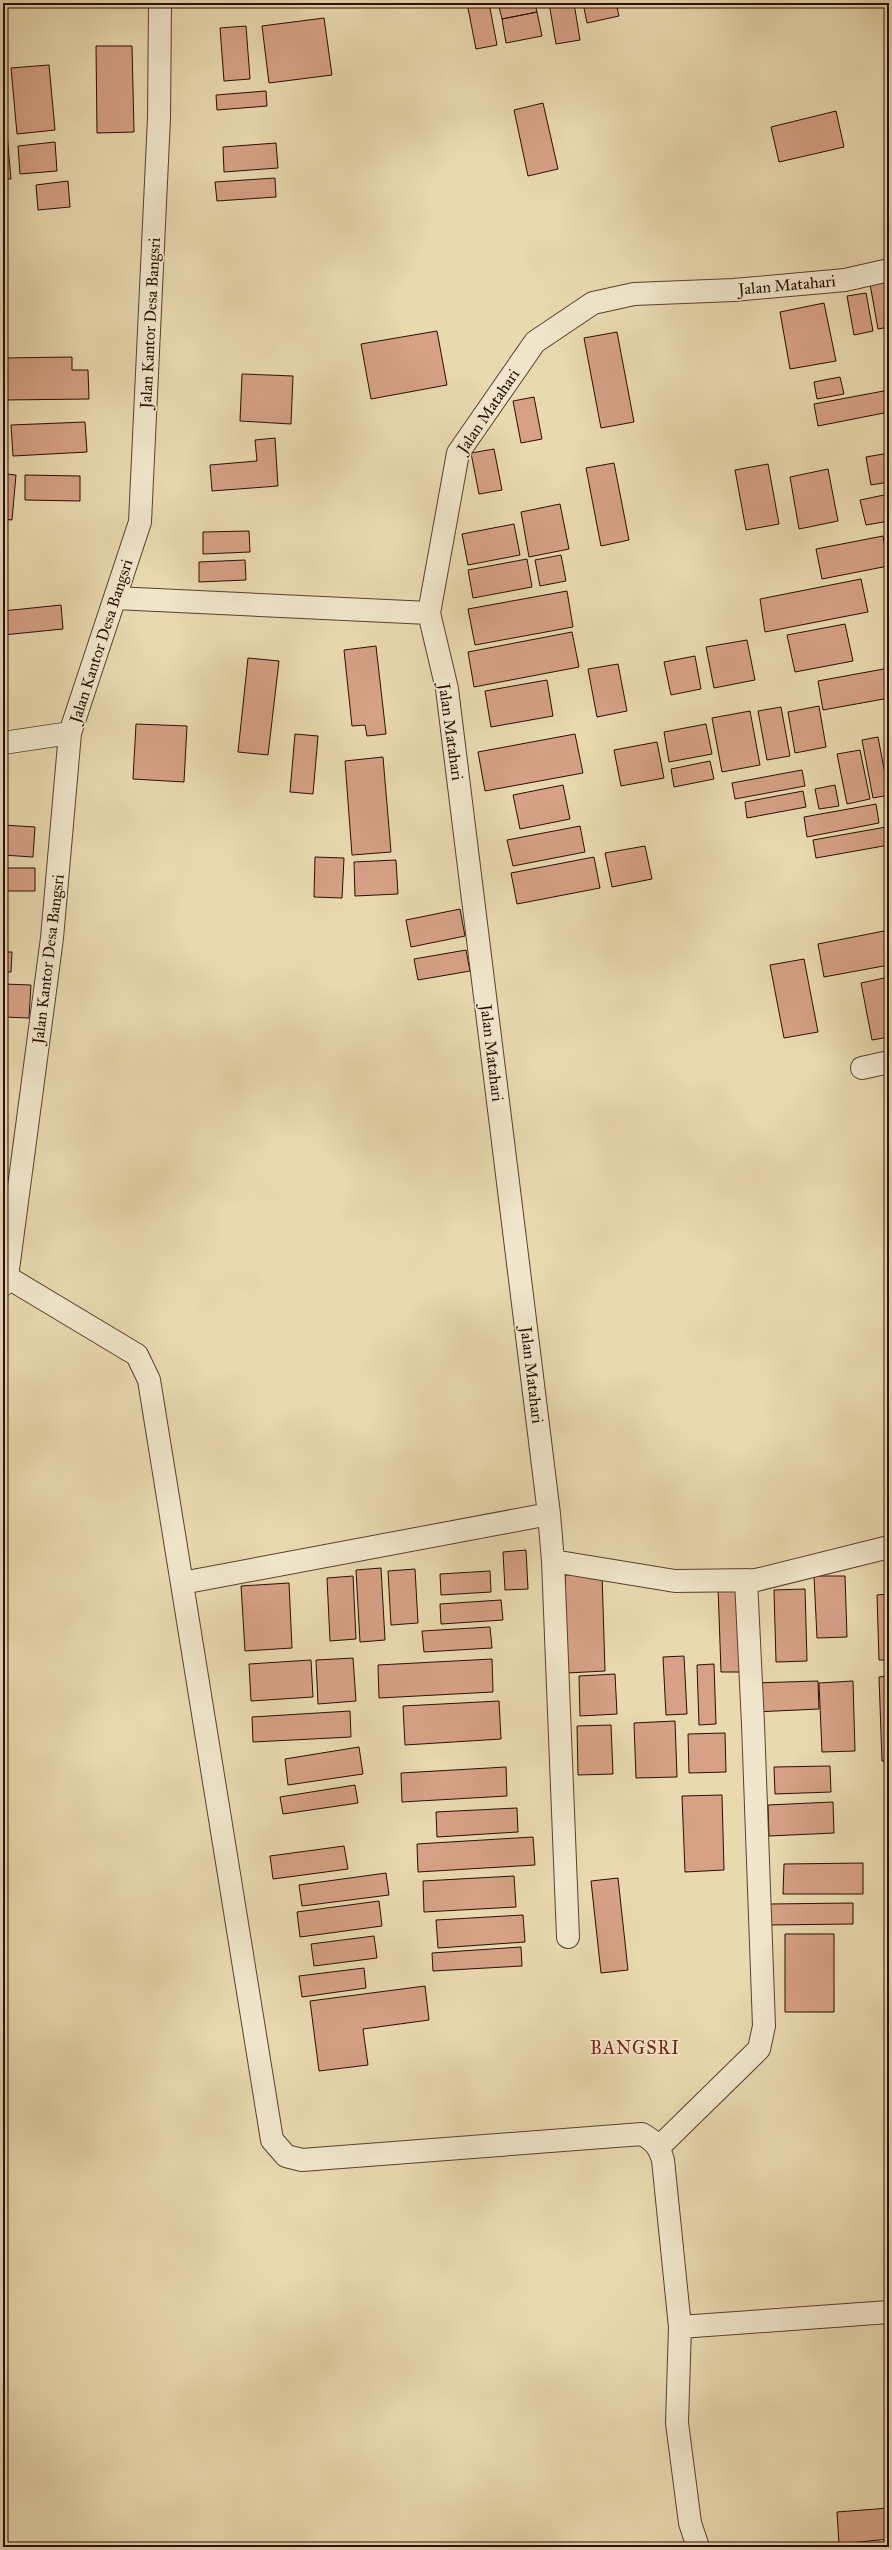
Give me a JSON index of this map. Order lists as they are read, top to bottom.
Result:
{
  "streets": {
    "street": ["Jalan Matahari", "Jalan Kantor Desa Bangsri"]
  },
  "districts": ["BANGSRI"]
}
